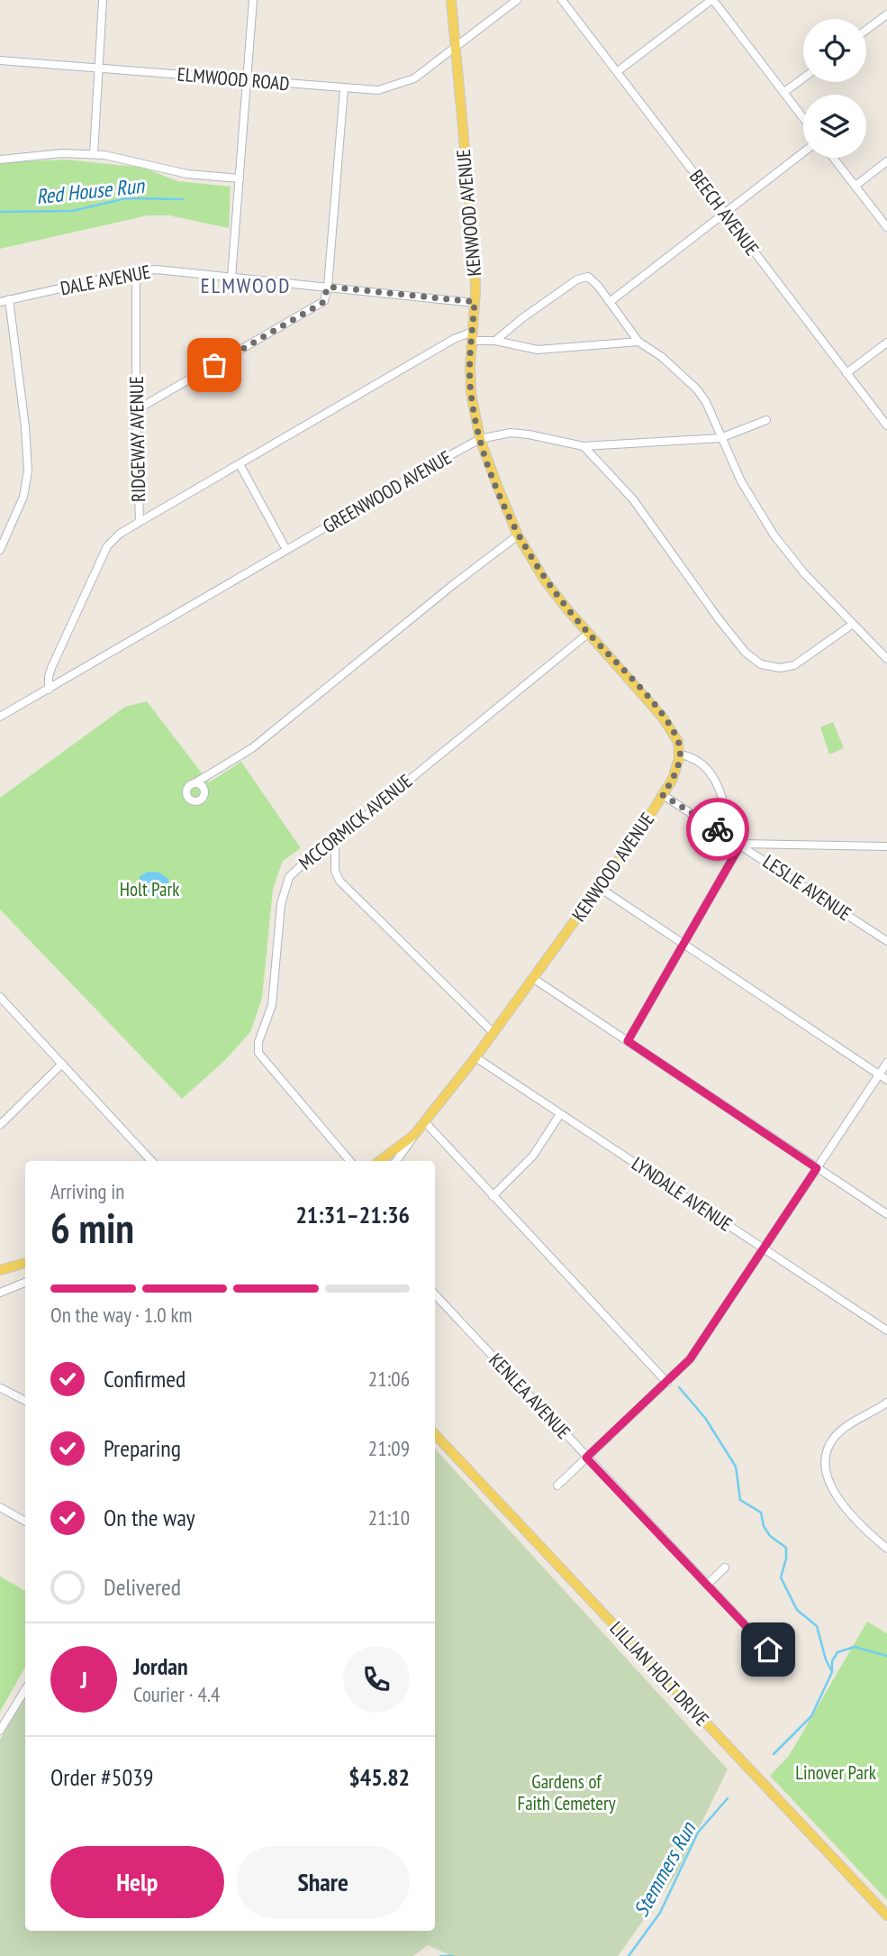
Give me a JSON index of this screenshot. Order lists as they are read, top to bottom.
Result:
{
  "streets": {
    "main road": ["KENWOOD AVENUE", "LILLIAN HOLT DRIVE"],
    "street": [
      "ELMWOOD ROAD",
      "BEECH AVENUE",
      "DALE AVENUE",
      "RIDGEWAY AVENUE",
      "GREENWOOD AVENUE",
      "MCCORMICK AVENUE",
      "LESLIE AVENUE",
      "LYNDALE AVENUE",
      "KENLEA AVENUE"
    ]
  },
  "crossings": [
    ["ELMWOOD ROAD", "KENWOOD AVENUE"],
    ["KENWOOD AVENUE", "DALE AVENUE"],
    ["KENWOOD AVENUE", "GREENWOOD AVENUE"],
    ["KENWOOD AVENUE", "MCCORMICK AVENUE"],
    ["KENWOOD AVENUE", "LESLIE AVENUE"],
    ["KENWOOD AVENUE", "LYNDALE AVENUE"],
    ["DALE AVENUE", "RIDGEWAY AVENUE"],
    ["RIDGEWAY AVENUE", "GREENWOOD AVENUE"]
  ],
  "districts": ["ELMWOOD"],
  "water": ["Red House Run", "Stemmers Run"],
  "parks": ["Holt Park", "Linover Park", "Gardens of Faith Cemetery"],
  "page": {
    "heading": ["6 min", "Arriving in", "21:31–21:36"],
    "panel": [
      "Jordan",
      "Courier · 4.4",
      "Order #5039",
      "$45.82"
    ],
    "bar": "On the way · 1.0 km",
    "list": [
      ["Confirmed", "21:06"],
      ["Preparing", "21:09"],
      ["On the way", "21:10"],
      "Delivered"
    ],
    "round": "J",
    "buttons": ["Help", "Share"]
  }
}
